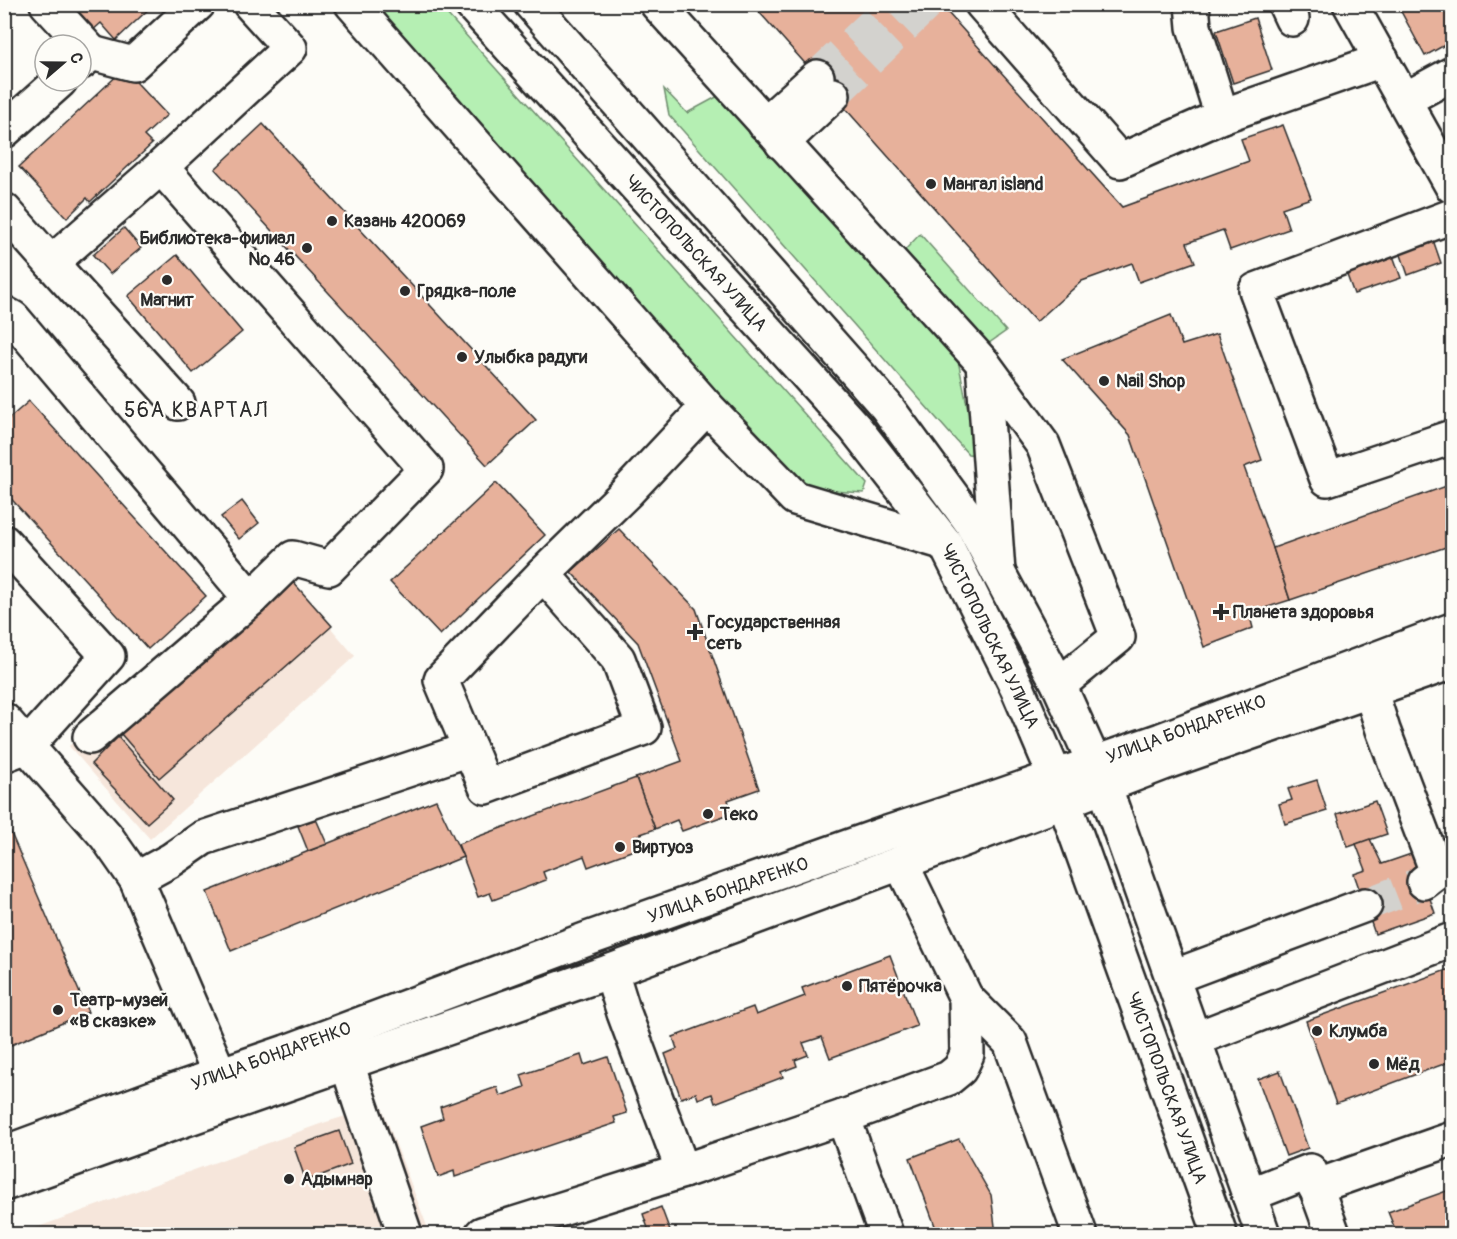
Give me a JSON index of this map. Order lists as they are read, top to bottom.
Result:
{
  "streets": {
    "street": ["ЧИСТОПОЛЬСКАЯ УЛИЦА", "УЛИЦА БОНДАРЕНКО"]
  },
  "crossings": [
    ["ЧИСТОПОЛЬСКАЯ УЛИЦА", "УЛИЦА БОНДАРЕНКО"]
  ],
  "districts": ["56А КВАРТАЛ"],
  "places": {
    "other": [
      "Мангал island",
      "Казань 420069",
      "Библиотека-филиал № 46",
      "Магнит",
      "Грядка-поле",
      "Улыбка радуги",
      "Nail Shop",
      "Теко",
      "Виртуоз",
      "Пятёрочка",
      "Театр-музей «В сказке»",
      "Клумба",
      "Мёд",
      "Адымнар"
    ],
    "health": ["Планета здоровья", "Государственная сеть"]
  },
  "north": "right"
}
